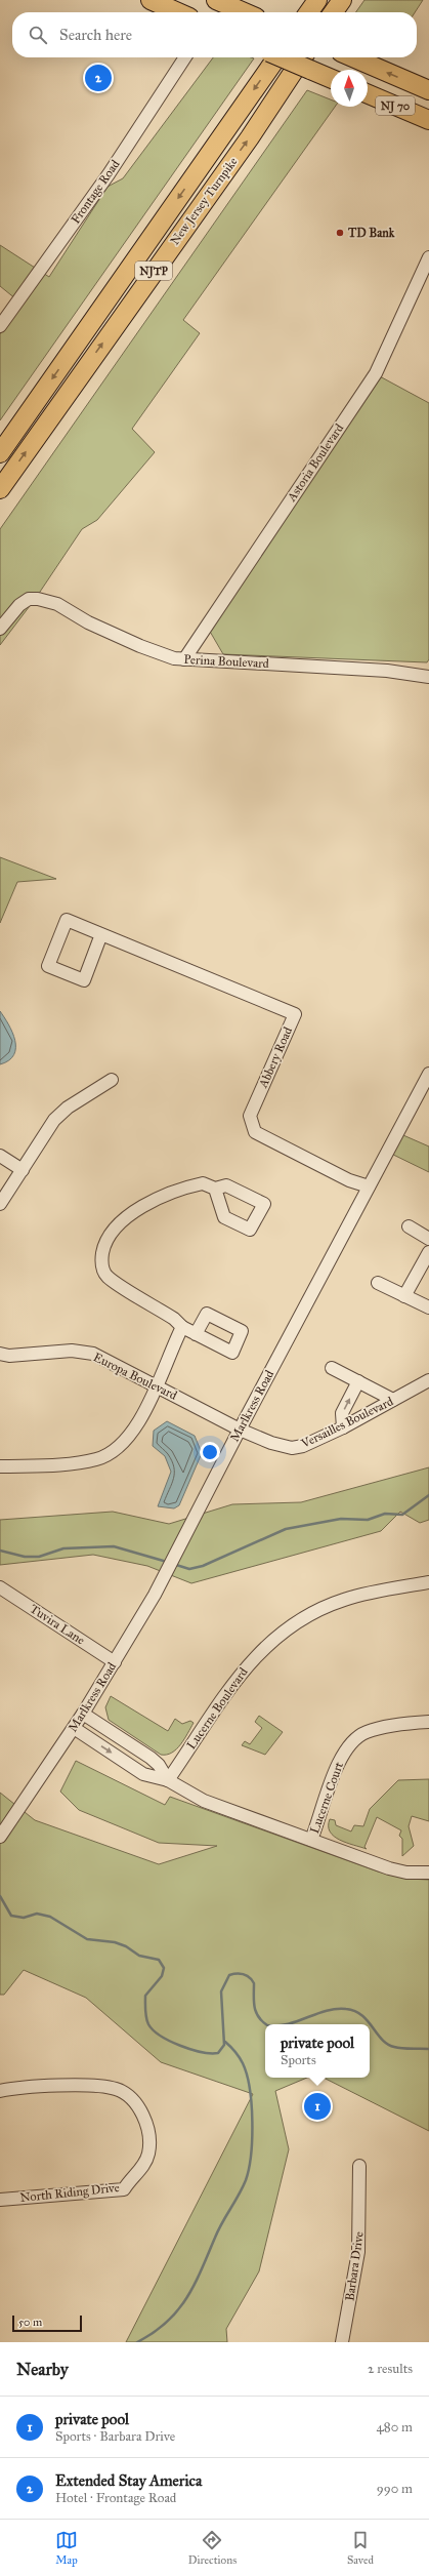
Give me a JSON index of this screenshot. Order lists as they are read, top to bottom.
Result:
{
  "streets": {
    "highway": ["NJ 70", "New Jersey Turnpike", "NJTP"],
    "street": [
      "Frontage Road",
      "Astoria Boulevard",
      "Perina Boulevard",
      "Abbery Road",
      "Europa Boulevard",
      "Marlkress Road",
      "Versailles Boulevard",
      "Tuvira Lane",
      "Lucerne Boulevard",
      "Lucerne Court",
      "North Riding Drive",
      "Barbara Drive"
    ]
  },
  "crossings": [
    ["Astoria Boulevard", "Perina Boulevard"],
    ["Abbery Road", "Marlkress Road"],
    ["Europa Boulevard", "Marlkress Road"],
    ["Europa Boulevard", "Versailles Boulevard"],
    ["Marlkress Road", "Versailles Boulevard"],
    ["Marlkress Road", "Tuvira Lane"]
  ],
  "places": ["TD Bank"],
  "scale_bar": "50 m",
  "north": "top",
  "page": {
    "search": "Search here",
    "pins": ["2", "1"],
    "popup": ["private pool", "Sports"],
    "scale": "50 m",
    "heading": ["Nearby", "2 results"],
    "list": [
      {
        "mark": "1",
        "name": "private pool",
        "note": "Sports · Barbara Drive",
        "value": "480 m"
      },
      {
        "mark": "2",
        "name": "Extended Stay America",
        "note": "Hotel · Frontage Road",
        "value": "990 m"
      }
    ],
    "nav": ["Map", "Directions", "Saved"]
  }
}
